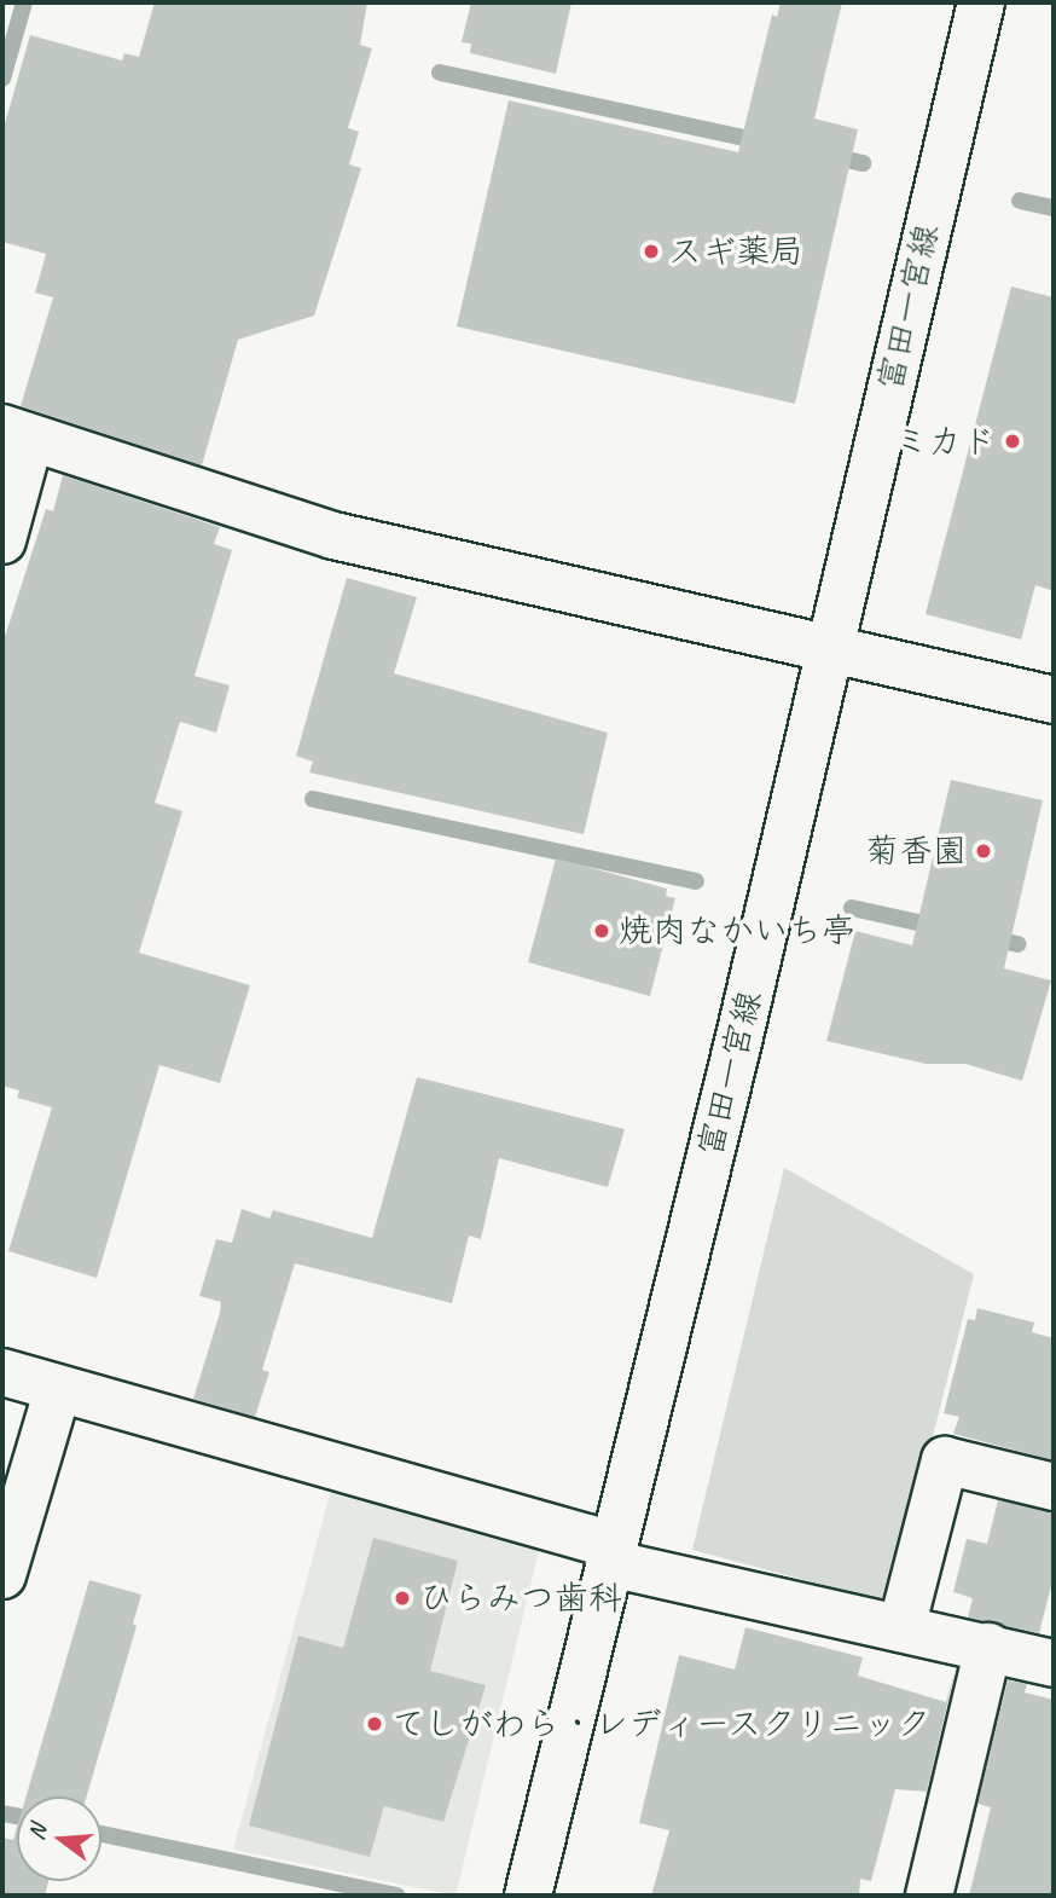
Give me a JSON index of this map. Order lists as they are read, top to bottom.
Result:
{
  "streets": {
    "street": ["富田一宮線"]
  },
  "places": [
    "スギ薬局",
    "ミカド",
    "菊香園",
    "焼肉なかいち亭",
    "ひらみつ歯科",
    "てしがわら・レディースクリニック"
  ],
  "north": "left"
}
